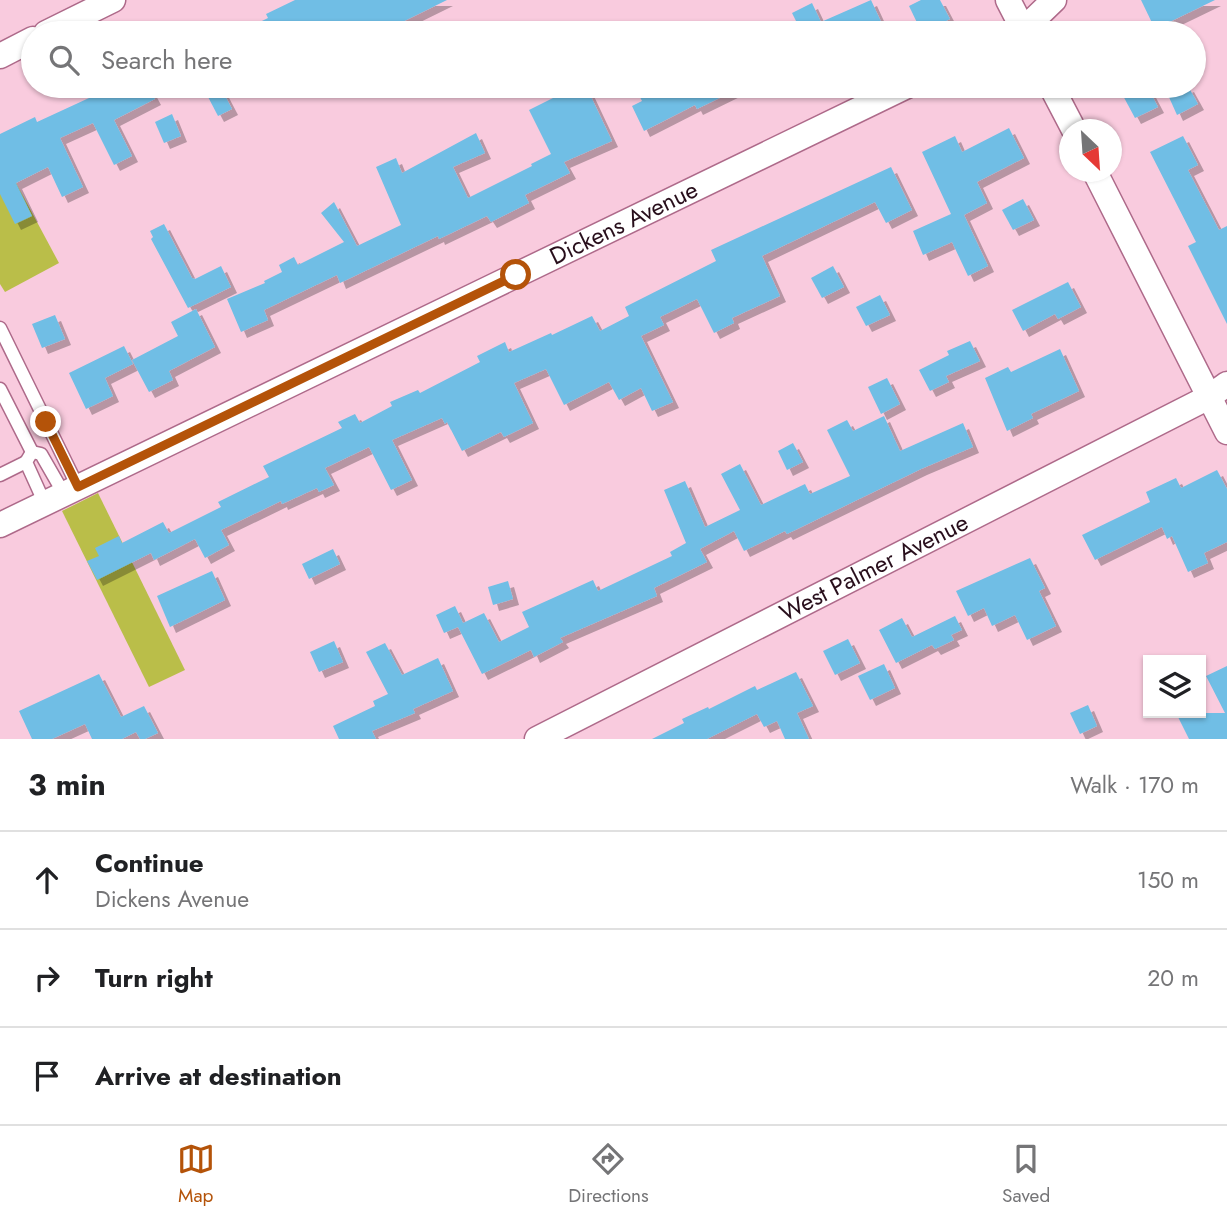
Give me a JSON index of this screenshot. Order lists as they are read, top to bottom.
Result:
{
  "streets": {
    "street": ["Dickens Avenue", "West Palmer Avenue"]
  },
  "north": "bottom right",
  "page": {
    "search": "Search here",
    "heading": ["3 min", "Walk · 170 m"],
    "list": [
      ["Continue", "Dickens Avenue", "150 m"],
      ["Turn right", "20 m"],
      "Arrive at destination"
    ],
    "nav": ["Map", "Directions", "Saved"]
  }
}
